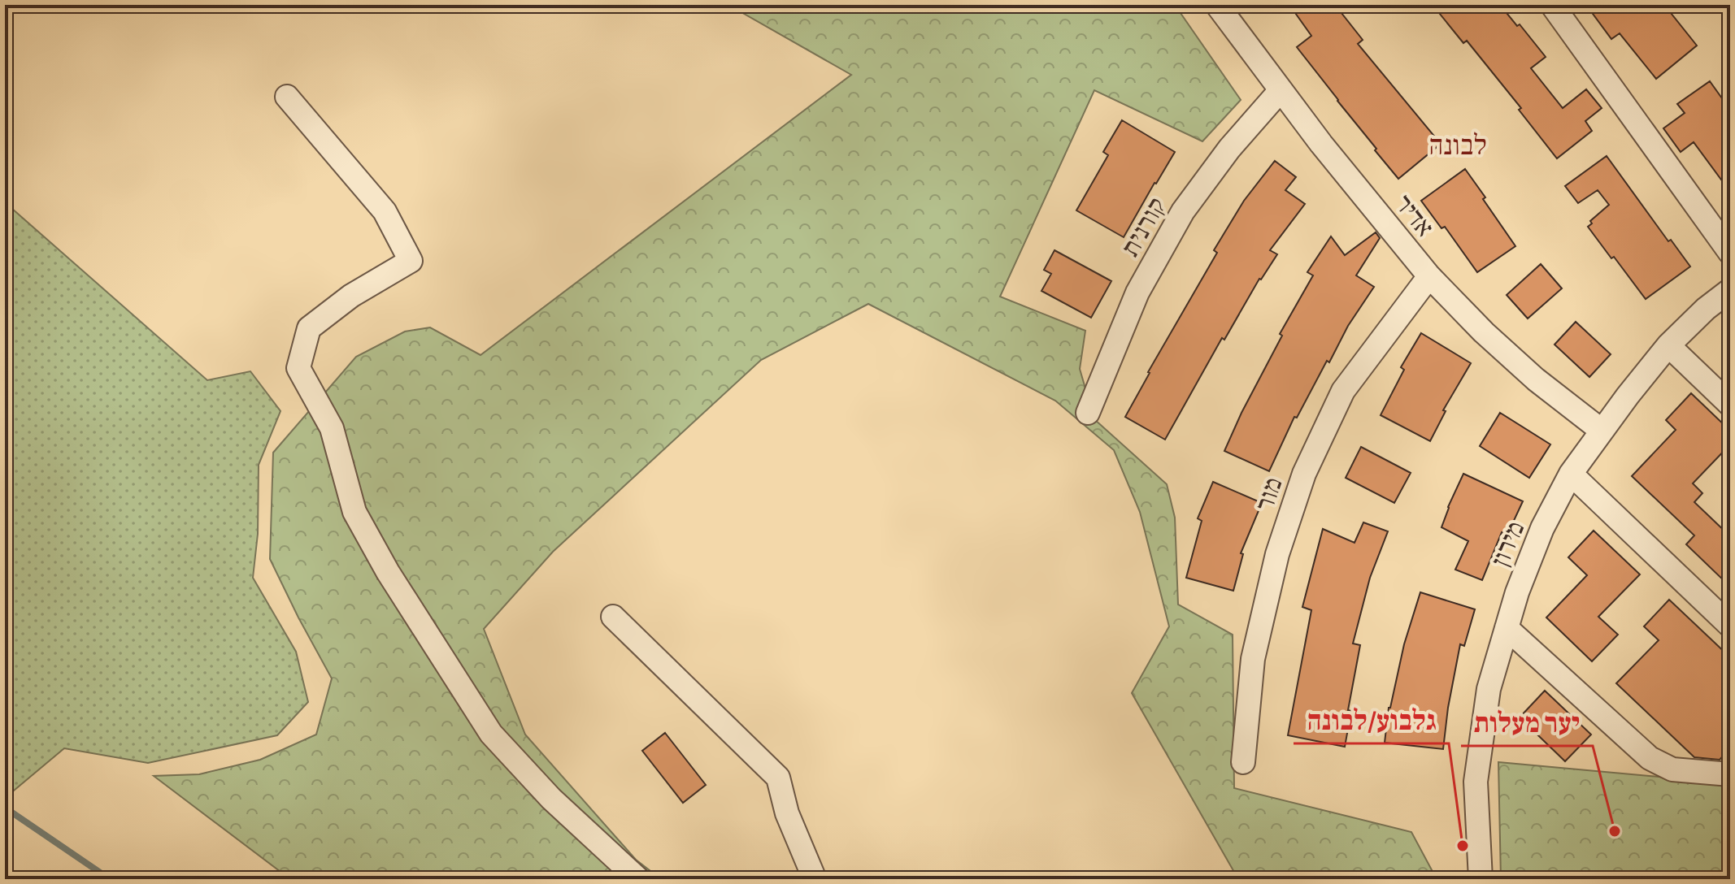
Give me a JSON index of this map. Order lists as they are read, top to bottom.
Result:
{
  "streets": {
    "street": [
      "אדיר",
      "קורנית",
      "מור",
      "מירון"
    ]
  },
  "crossings": [
    ["אדיר", "קורנית"],
    ["אדיר", "מור"],
    ["אדיר", "מירון"]
  ],
  "districts": ["לבונה"],
  "places": ["יער מעלות", "גלבוע/לבונה"]
}
